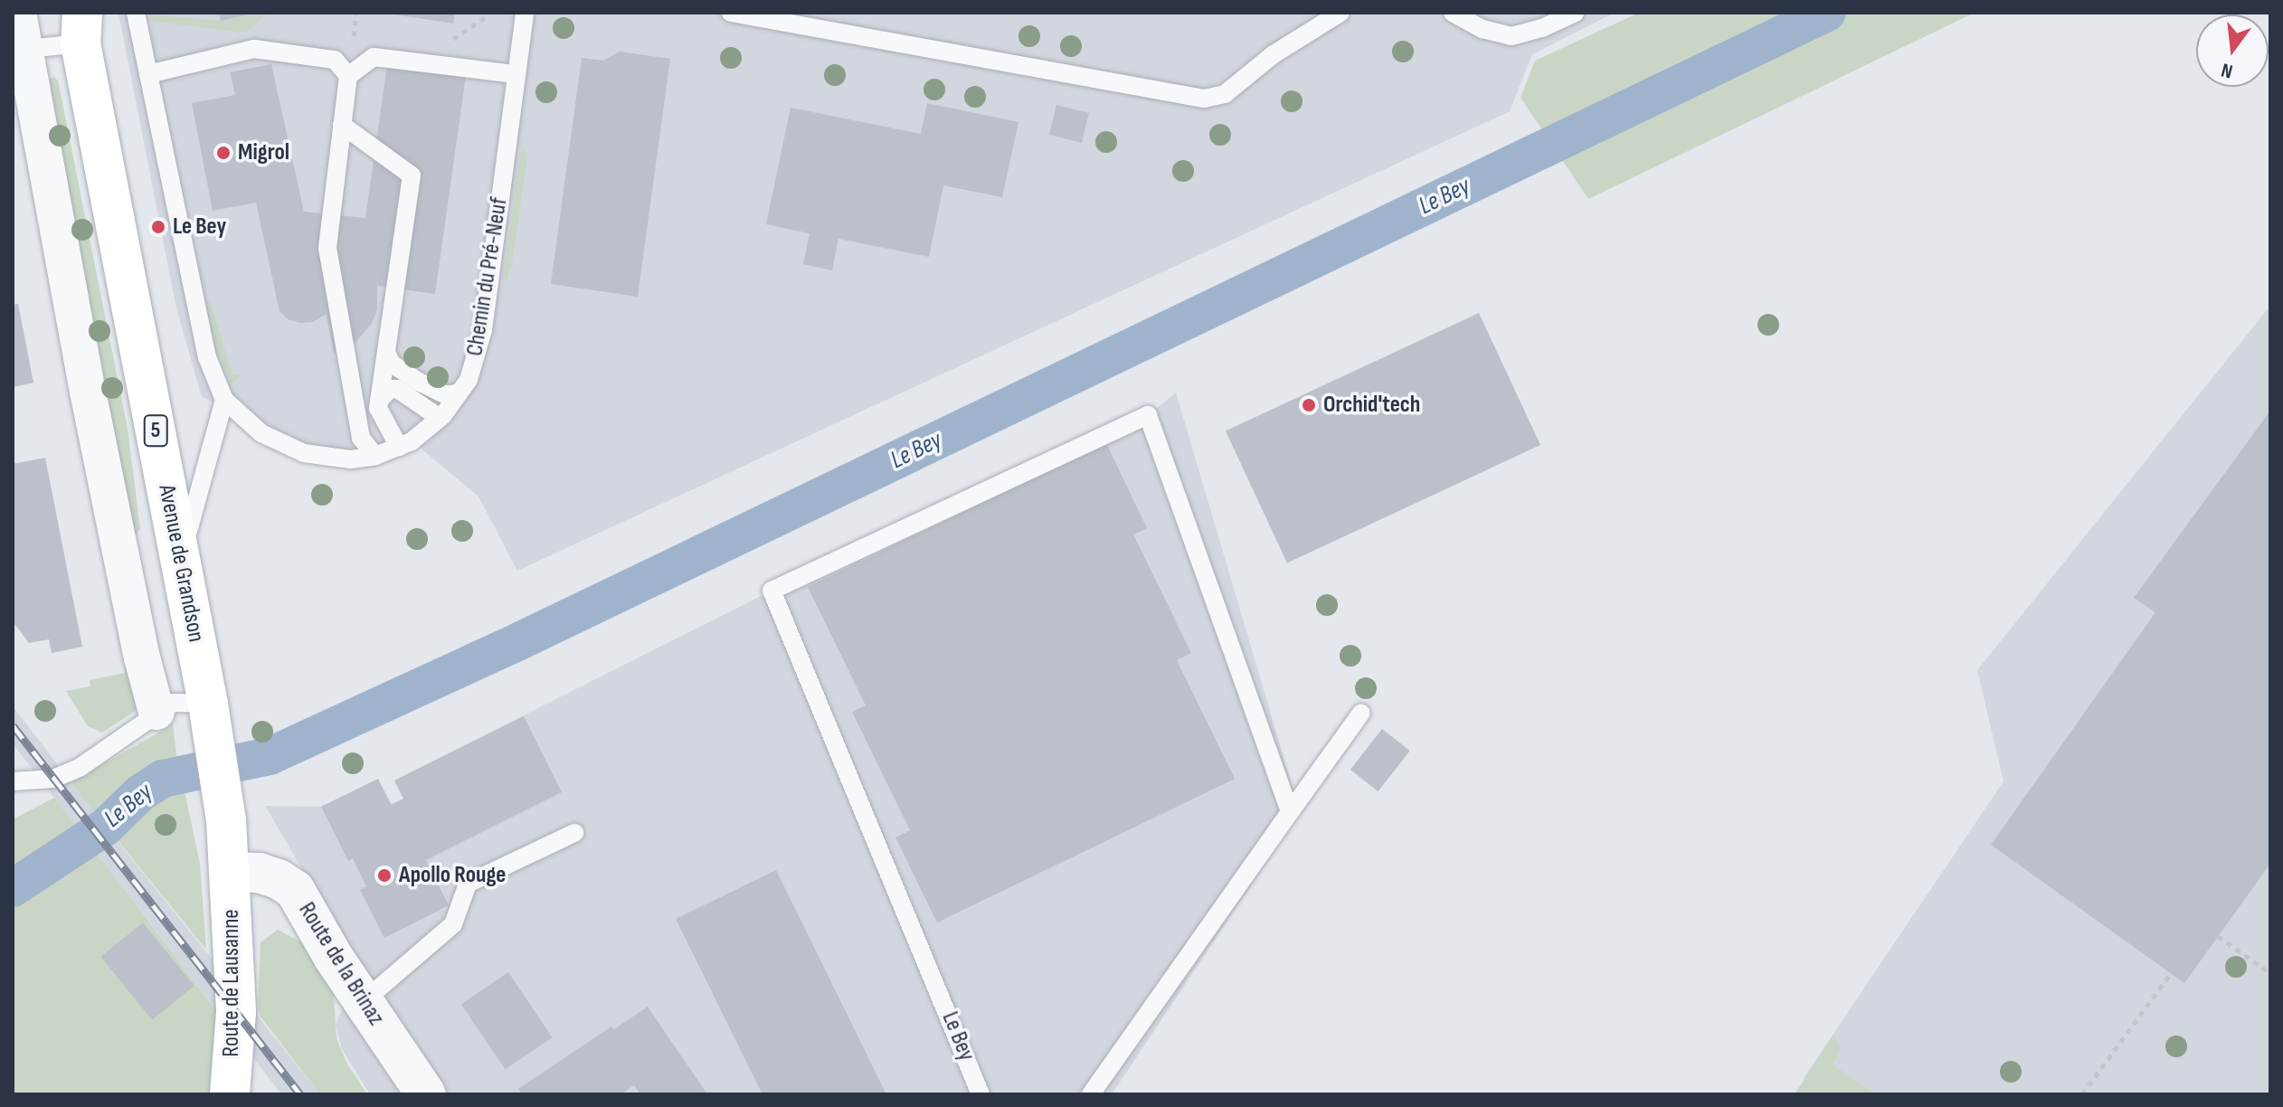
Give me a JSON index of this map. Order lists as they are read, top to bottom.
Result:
{
  "streets": {
    "main road": ["5", "Avenue de Grandson", "Route de Lausanne"],
    "street": ["Route de la Brinaz"],
    "lane": ["Chemin du Pré-Neuf", "Le Bey"]
  },
  "crossings": [
    ["Avenue de Grandson", "Route de la Brinaz"],
    ["Avenue de Grandson", "Route de Lausanne"],
    ["Route de la Brinaz", "Route de Lausanne"]
  ],
  "water": ["Le Bey"],
  "places": [
    "Migrol",
    "Le Bey",
    "Orchid'tech",
    "Apollo Rouge"
  ],
  "north": "bottom"
}
